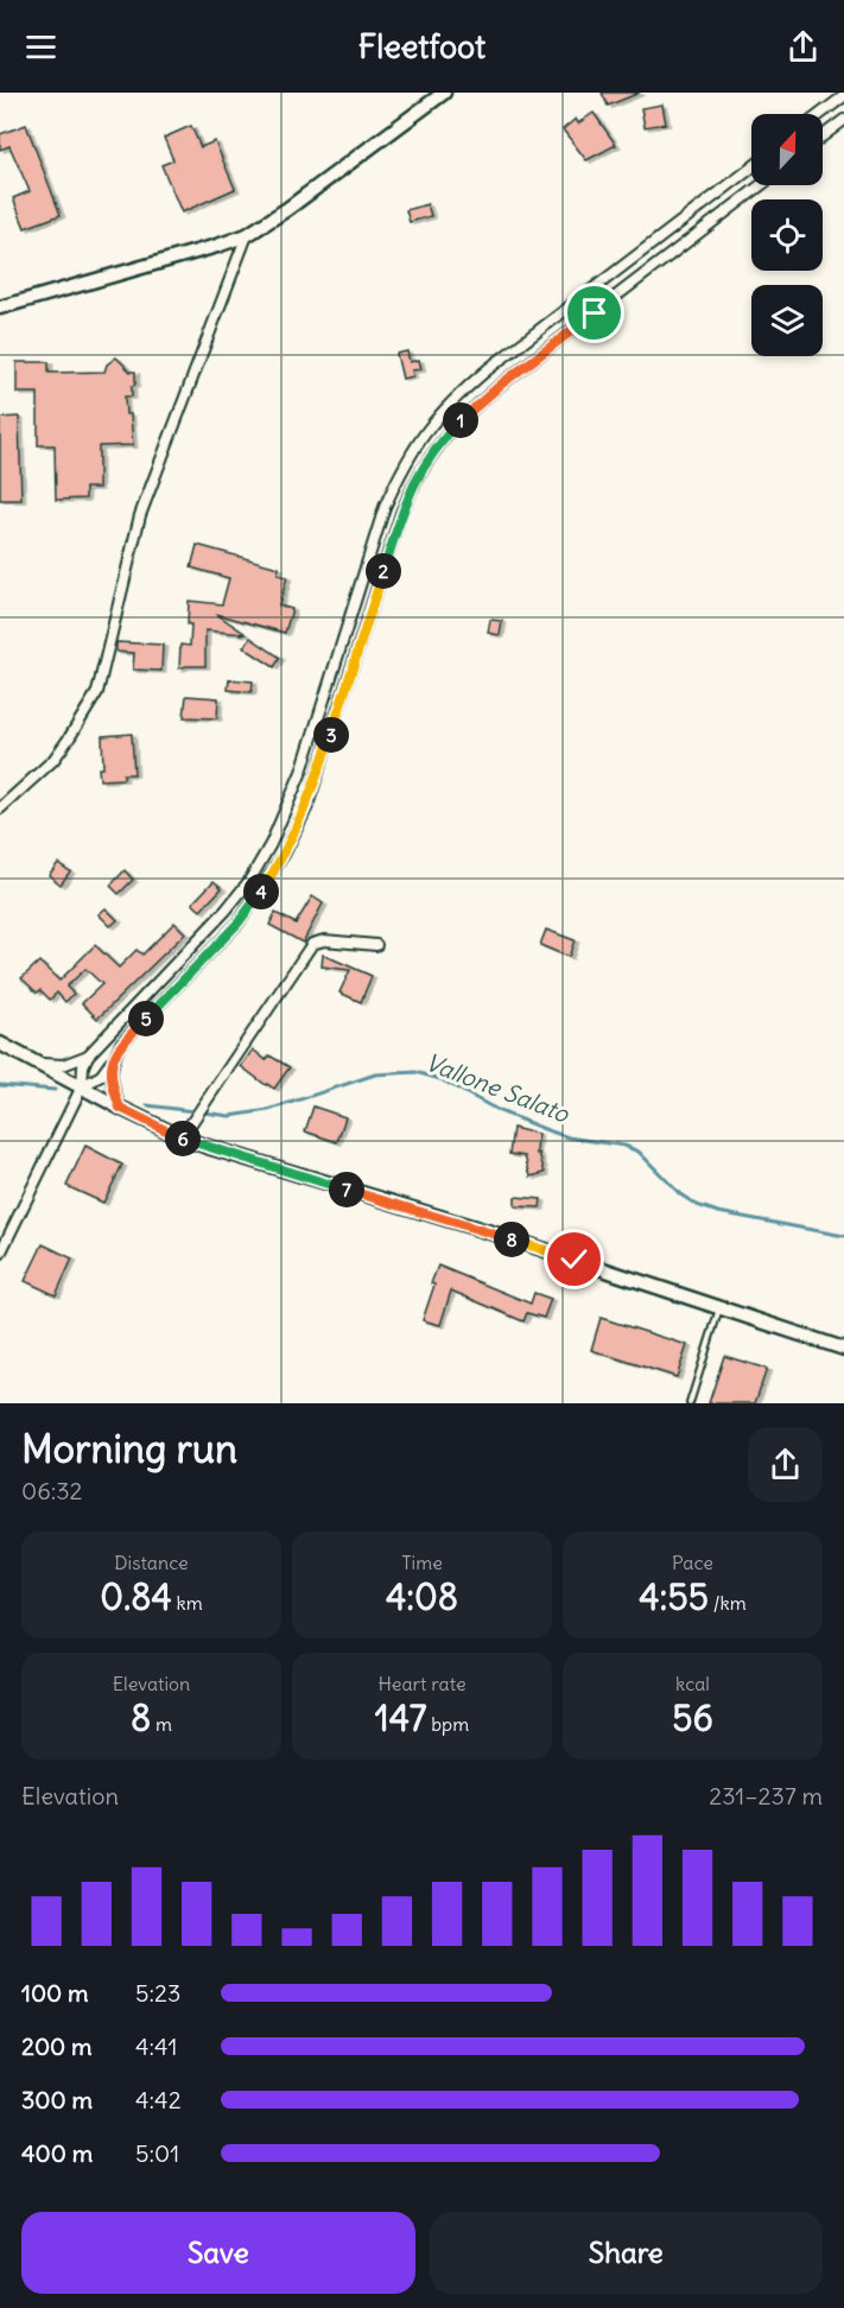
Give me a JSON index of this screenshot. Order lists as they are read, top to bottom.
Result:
{
  "water": ["Vallone Salato"],
  "north": "top",
  "page": {
    "header": "Fleetfoot",
    "pins": [
      "1",
      "2",
      "3",
      "4",
      "5",
      "6",
      "7",
      "8"
    ],
    "heading": ["Morning run", "06:32"],
    "stats": [
      ["Distance", "0.84 km"],
      ["Time", "4:08"],
      ["Pace", "4:55 /km"],
      ["Elevation", "8 m"],
      ["Heart rate", "147 bpm"],
      ["kcal", "56"]
    ],
    "chart": ["Elevation", "231–237 m"],
    "list": [
      {
        "name": "100 m",
        "note": "5:23"
      },
      {
        "name": "200 m",
        "note": "4:41"
      },
      {
        "name": "300 m",
        "note": "4:42"
      },
      {
        "name": "400 m",
        "note": "5:01"
      }
    ],
    "buttons": ["Save", "Share"]
  }
}
